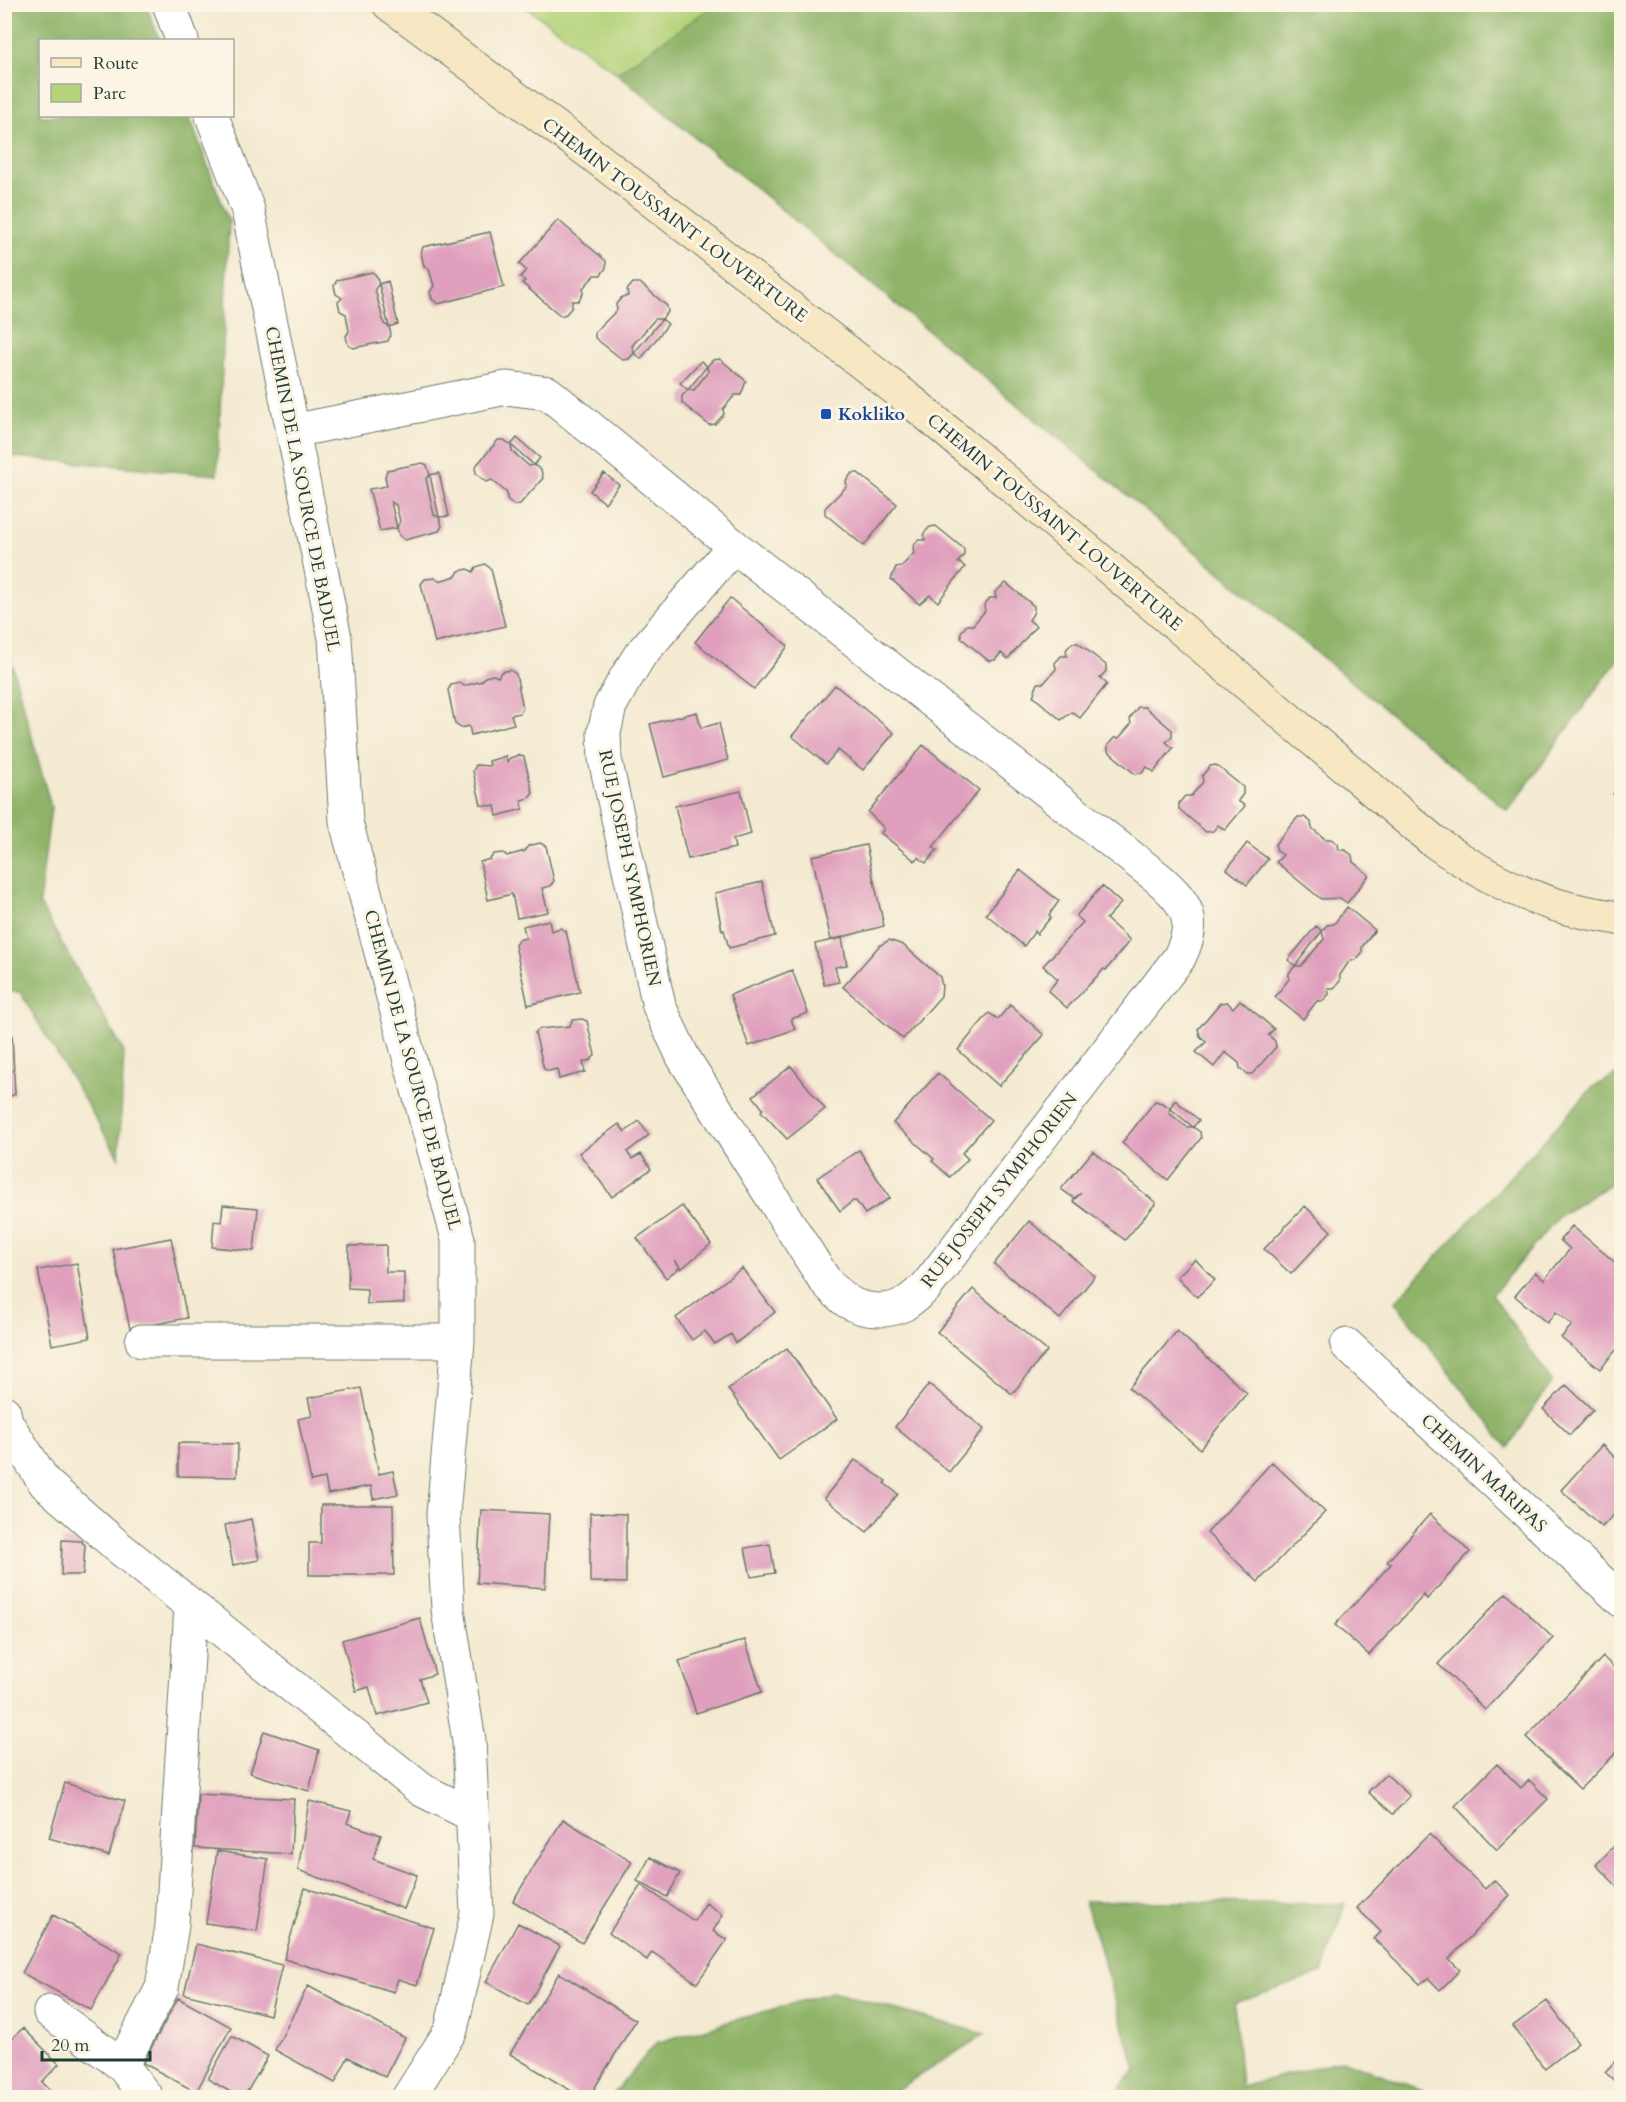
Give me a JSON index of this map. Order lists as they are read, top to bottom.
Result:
{
  "streets": {
    "street": [
      "CHEMIN TOUSSAINT LOUVERTURE",
      "CHEMIN DE LA SOURCE DE BADUEL",
      "RUE JOSEPH SYMPHORIEN",
      "CHEMIN MARIPAS"
    ]
  },
  "crossings": [
    ["CHEMIN DE LA SOURCE DE BADUEL", "RUE JOSEPH SYMPHORIEN"]
  ],
  "places": {
    "transit": ["Kokliko"]
  },
  "legend": ["Route", "Parc"],
  "scale_bar": "20 m"
}
